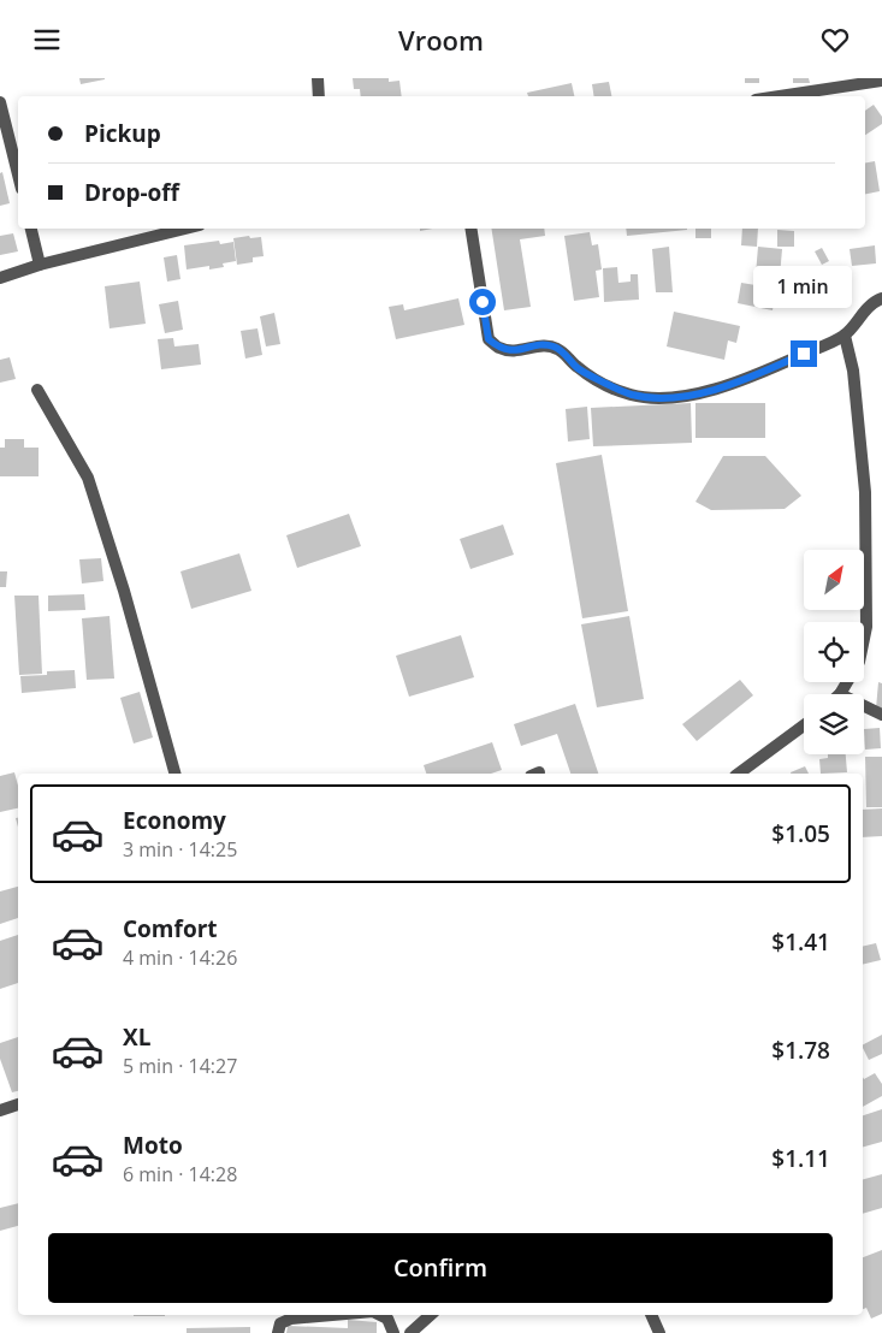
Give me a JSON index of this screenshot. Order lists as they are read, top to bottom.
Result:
{
  "north": "top right",
  "page": {
    "header": "Vroom",
    "banner": ["Pickup", "Drop-off"],
    "bubble": "1 min",
    "list": [
      {
        "name": "Economy",
        "note": "3 min · 14:25",
        "value": "$1.05"
      },
      {
        "name": "Comfort",
        "note": "4 min · 14:26",
        "value": "$1.41"
      },
      {
        "name": "XL",
        "note": "5 min · 14:27",
        "value": "$1.78"
      },
      {
        "name": "Moto",
        "note": "6 min · 14:28",
        "value": "$1.11"
      }
    ],
    "buttons": "Confirm"
  }
}
